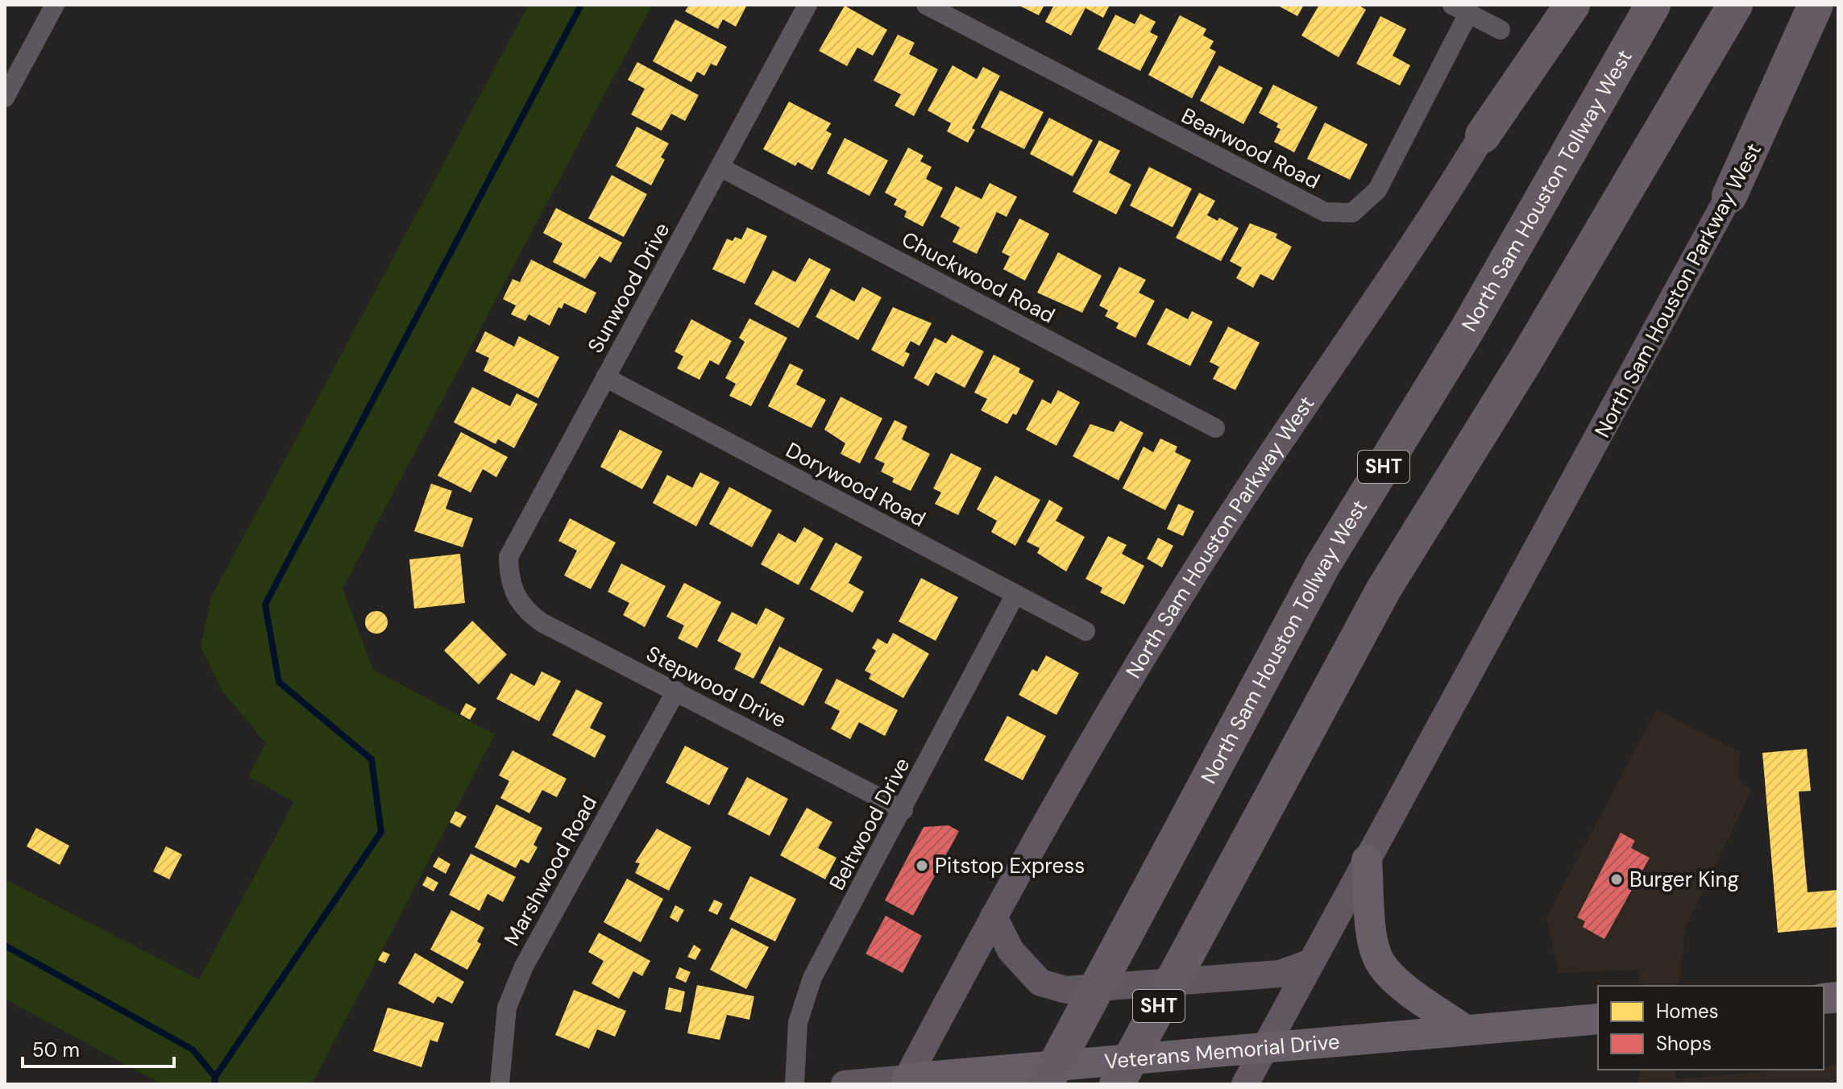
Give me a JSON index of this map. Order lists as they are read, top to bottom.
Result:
{
  "streets": {
    "highway": ["North Sam Houston Tollway West", "SHT"],
    "main road": ["North Sam Houston Parkway West", "Veterans Memorial Drive"],
    "street": [
      "Bearwood Road",
      "Chuckwood Road",
      "Sunwood Drive",
      "Dorywood Road",
      "Stepwood Drive",
      "Beltwood Drive",
      "Marshwood Road"
    ]
  },
  "crossings": [
    ["Chuckwood Road", "Sunwood Drive"],
    ["Sunwood Drive", "Dorywood Road"],
    ["Sunwood Drive", "Stepwood Drive"],
    ["North Sam Houston Parkway West", "Veterans Memorial Drive"],
    ["Dorywood Road", "Beltwood Drive"],
    ["Stepwood Drive", "Beltwood Drive"],
    ["Stepwood Drive", "Marshwood Road"]
  ],
  "places": ["Pitstop Express", "Burger King"],
  "legend": ["Homes", "Shops"],
  "scale_bar": "50 m"
}
